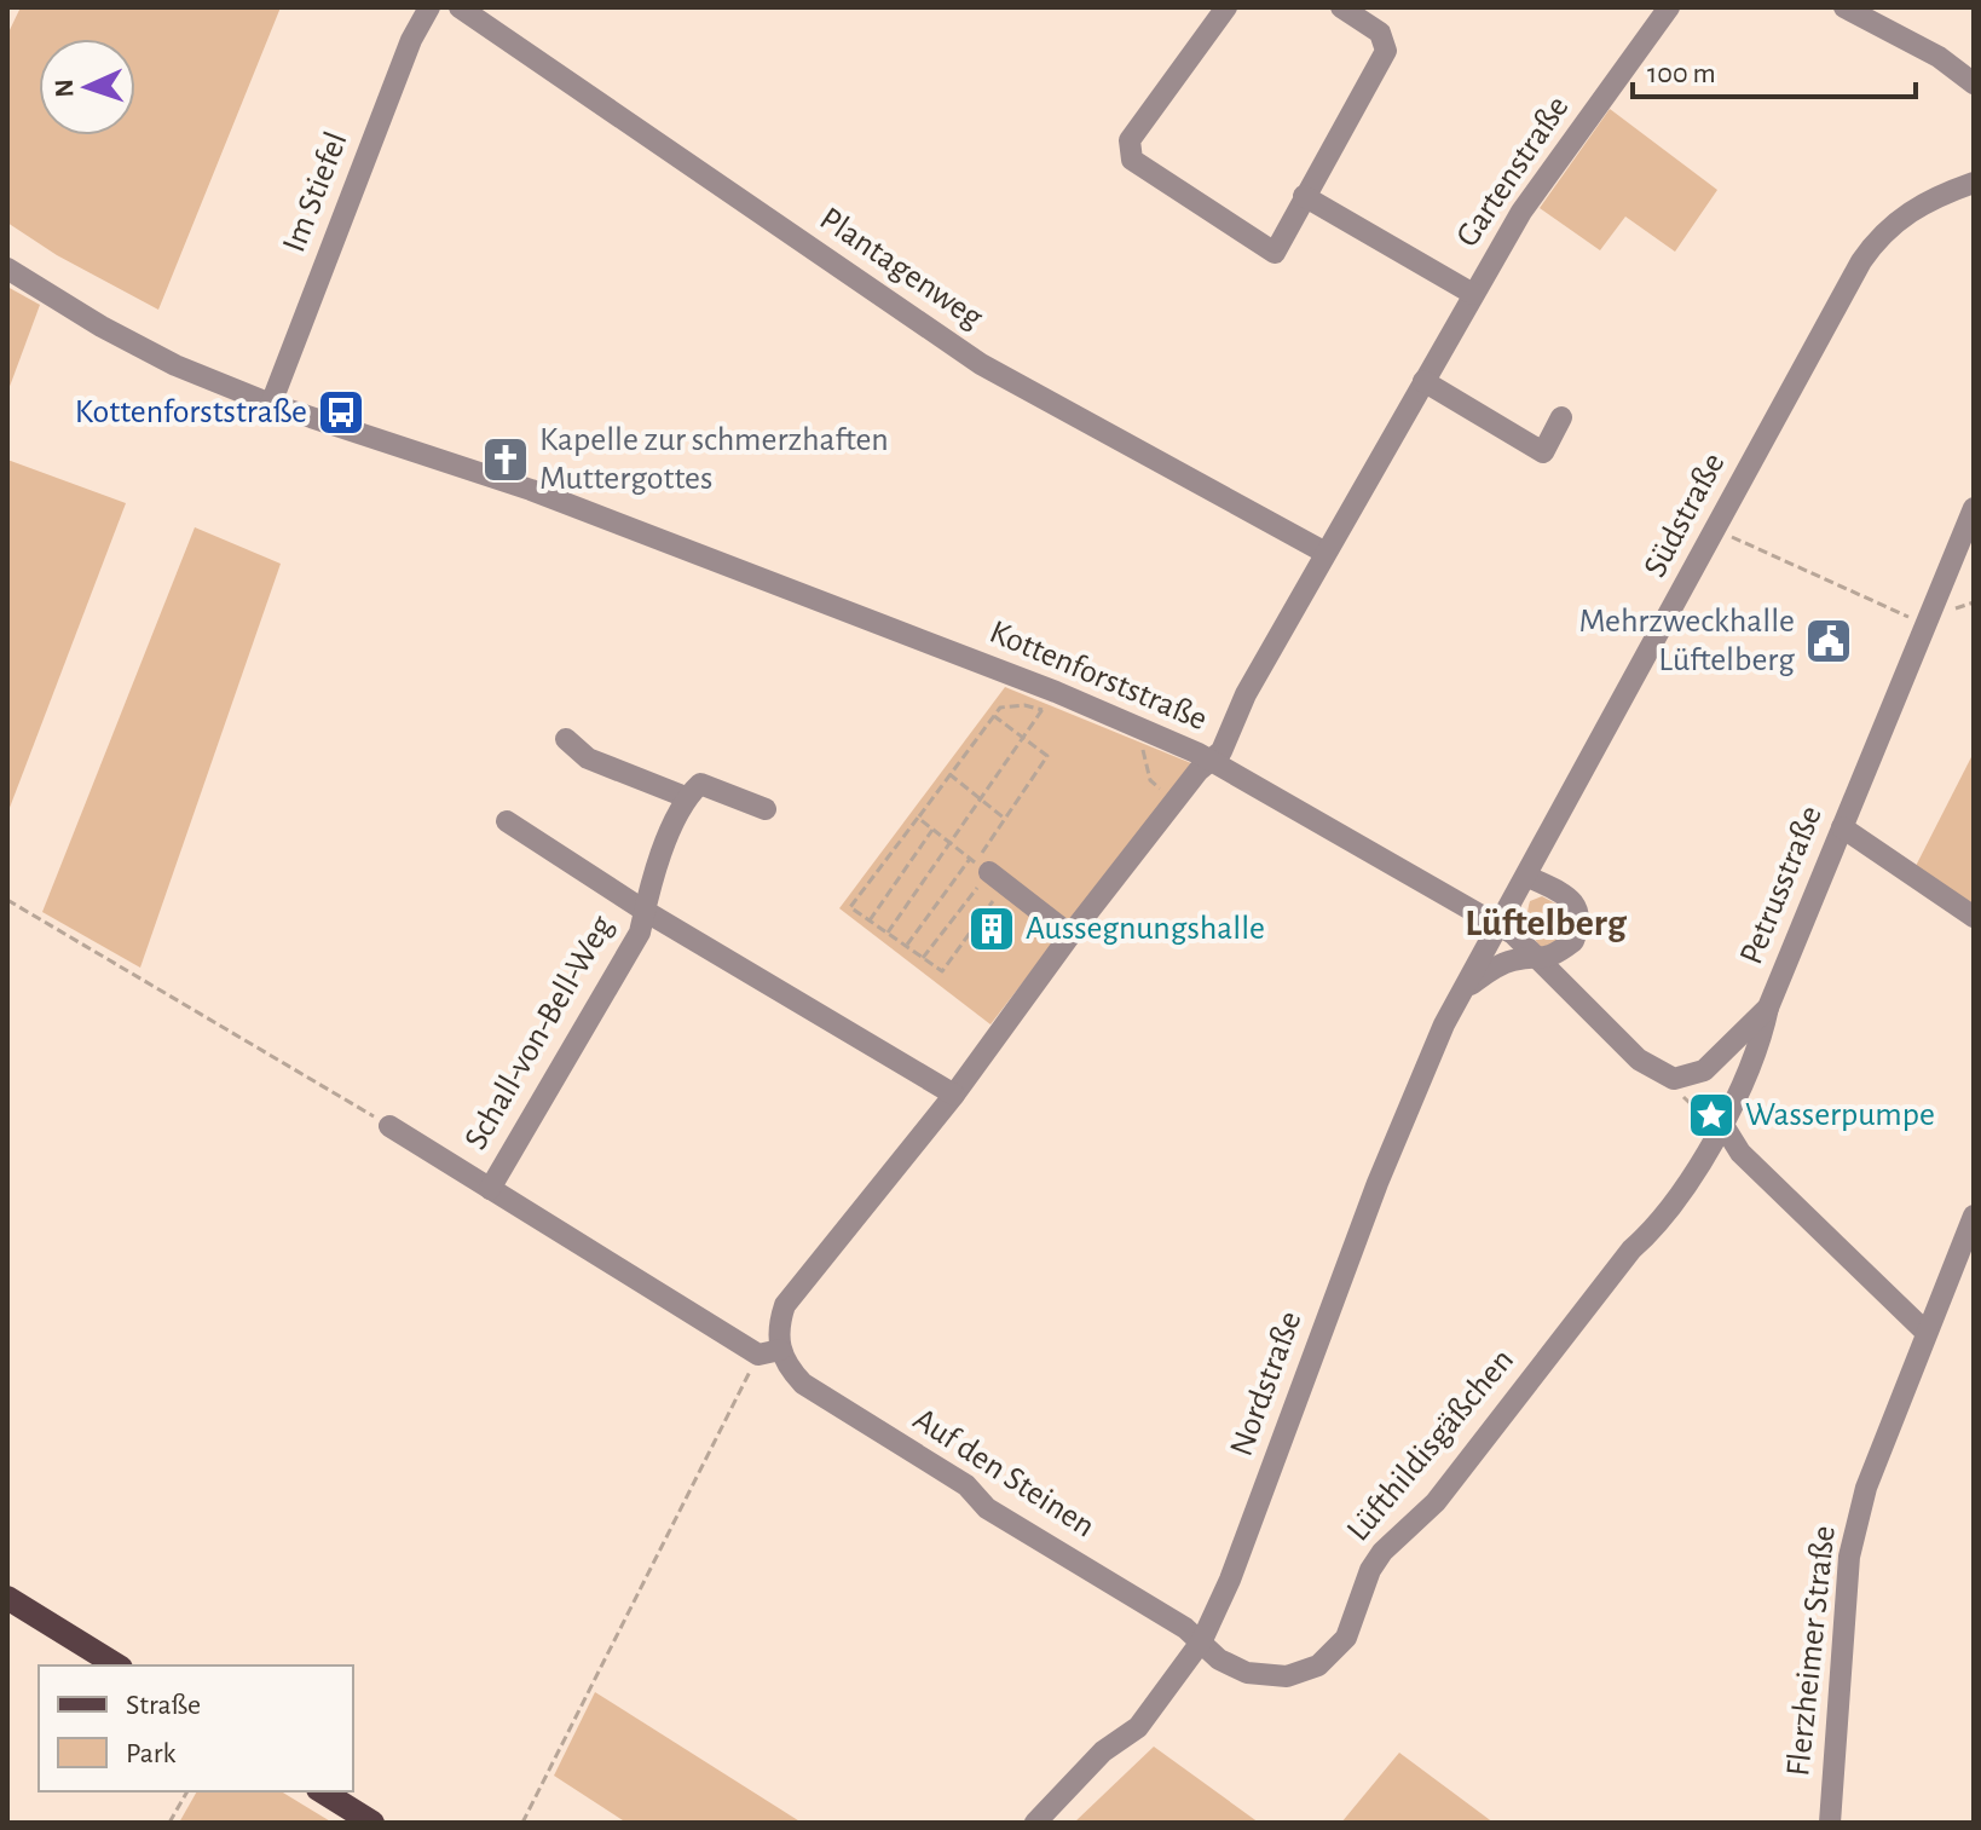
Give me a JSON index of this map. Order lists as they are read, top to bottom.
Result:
{
  "streets": {
    "street": [
      "Gartenstraße",
      "Im Stiefel",
      "Plantagenweg",
      "Südstraße",
      "Kottenforststraße",
      "Petrusstraße",
      "Schall-von-Bell-Weg",
      "Nordstraße",
      "Lüfthildisgäßchen",
      "Auf den Steinen",
      "Flerzheimer Straße"
    ]
  },
  "crossings": [
    ["Gartenstraße", "Plantagenweg"],
    ["Gartenstraße", "Kottenforststraße"],
    ["Im Stiefel", "Kottenforststraße"],
    ["Südstraße", "Kottenforststraße"],
    ["Südstraße", "Petrusstraße"],
    ["Südstraße", "Nordstraße"],
    ["Kottenforststraße", "Petrusstraße"],
    ["Kottenforststraße", "Nordstraße"],
    ["Petrusstraße", "Nordstraße"],
    ["Schall-von-Bell-Weg", "Auf den Steinen"],
    ["Nordstraße", "Lüfthildisgäßchen"],
    ["Nordstraße", "Auf den Steinen"],
    ["Lüfthildisgäßchen", "Auf den Steinen"]
  ],
  "districts": ["Lüftelberg"],
  "places": {
    "bus stop": ["Kottenforststraße"],
    "church": ["Kapelle zur schmerzhaften Muttergottes"],
    "public building": ["Mehrzweckhalle Lüftelberg"],
    "building": ["Aussegnungshalle"],
    "place": ["Wasserpumpe"]
  },
  "legend": ["Straße", "Park"],
  "scale_bar": "100 m",
  "north": "left"
}
